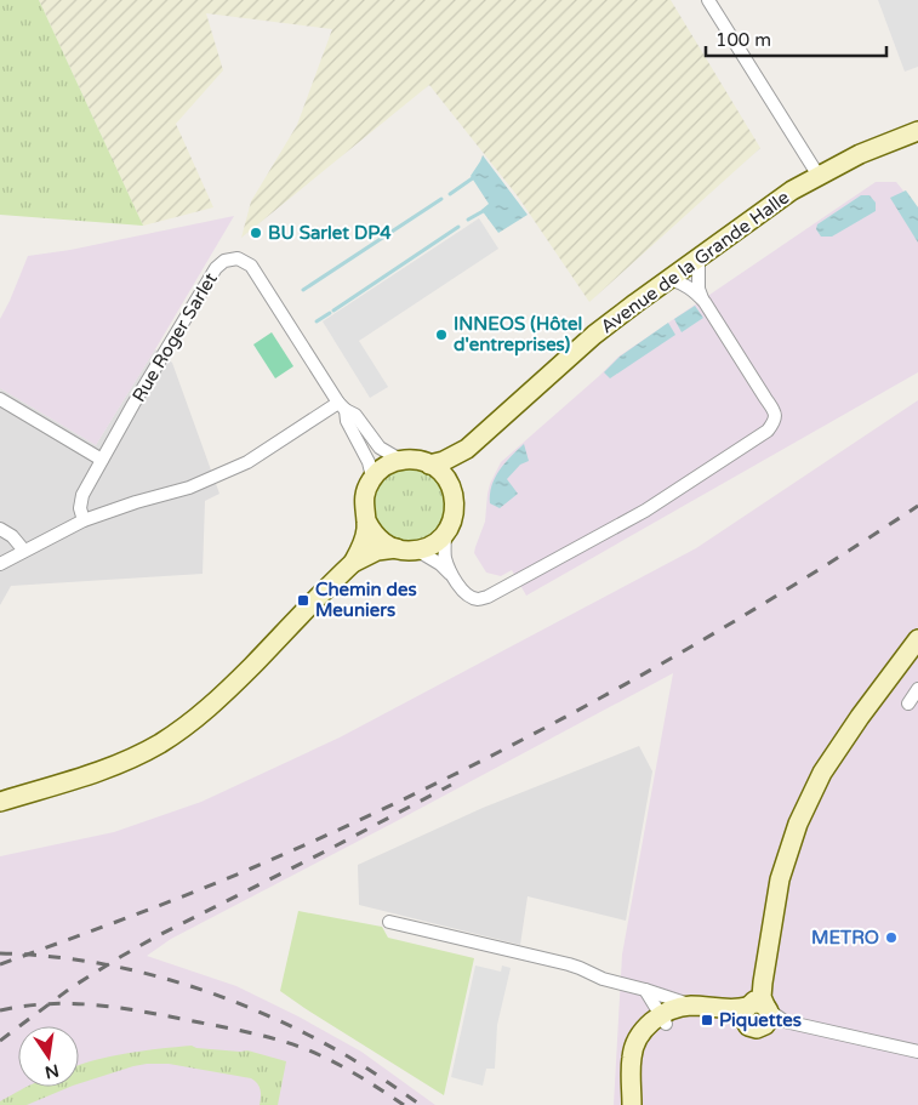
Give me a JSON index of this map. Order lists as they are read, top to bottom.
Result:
{
  "streets": {
    "street": ["Avenue de la Grande Halle", "Rue Roger Sarlet"]
  },
  "places": {
    "other": ["BU Sarlet DP4", "INNEOS (Hôtel d'entreprises)", "METRO"],
    "transit": ["Chemin des Meuniers", "Piquettes"]
  },
  "scale_bar": "100 m",
  "north": "bottom"
}
